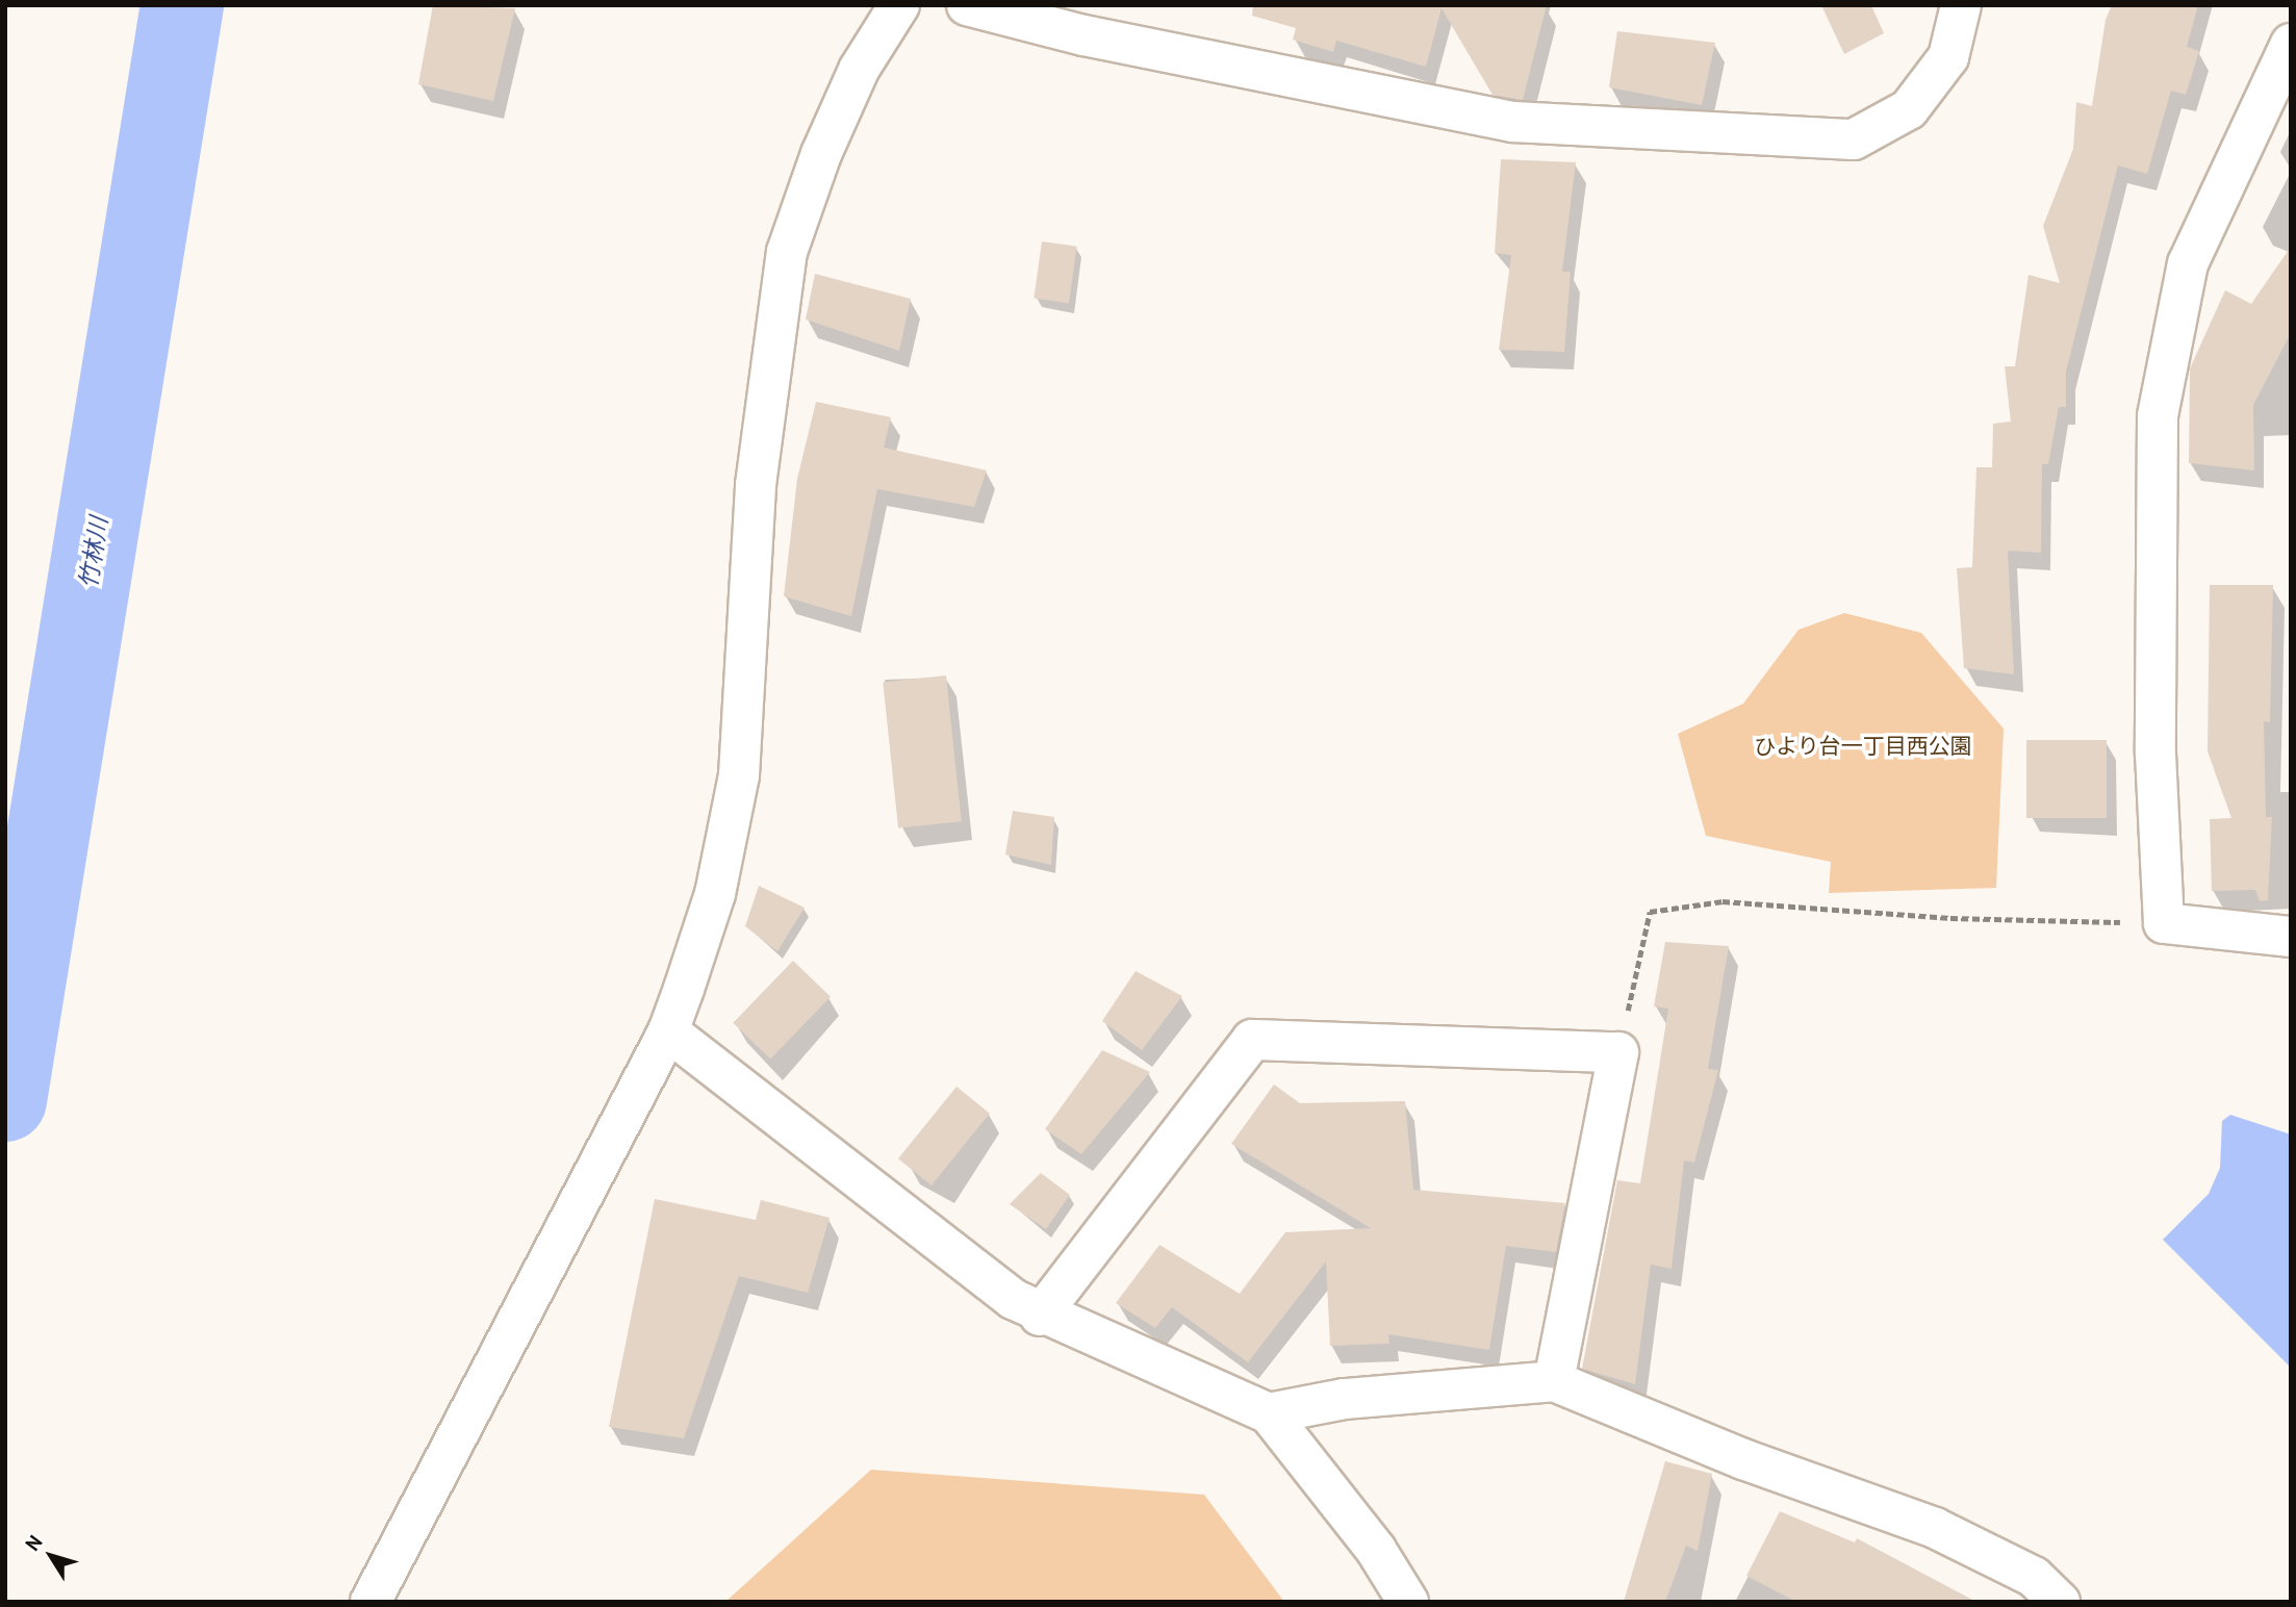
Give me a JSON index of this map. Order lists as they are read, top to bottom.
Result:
{
  "water": ["竹林川"],
  "parks": ["ひより台一丁目西公園"],
  "north": "top left"
}
